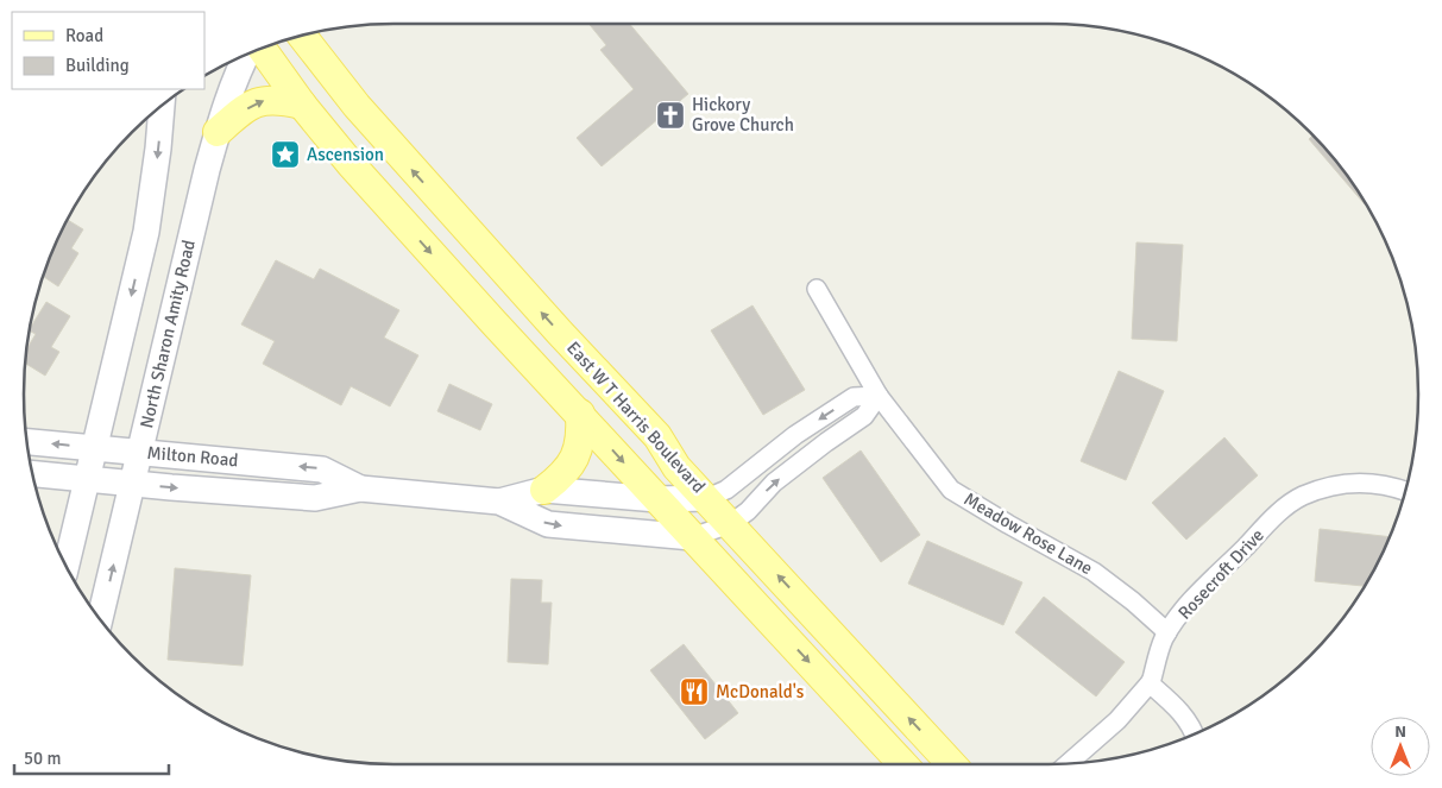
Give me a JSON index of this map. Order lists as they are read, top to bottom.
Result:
{
  "streets": {
    "main road": ["East W T Harris Boulevard"],
    "street": [
      "North Sharon Amity Road",
      "Milton Road",
      "Meadow Rose Lane",
      "Rosecroft Drive"
    ]
  },
  "crossings": [
    ["North Sharon Amity Road", "Milton Road"],
    ["East W T Harris Boulevard", "Milton Road"],
    ["Meadow Rose Lane", "Rosecroft Drive"]
  ],
  "places": {
    "church": ["Hickory Grove Church"],
    "place": ["Ascension"],
    "restaurant": ["McDonald's"]
  },
  "legend": ["Road", "Building"],
  "scale_bar": "50 m",
  "north": "top"
}
